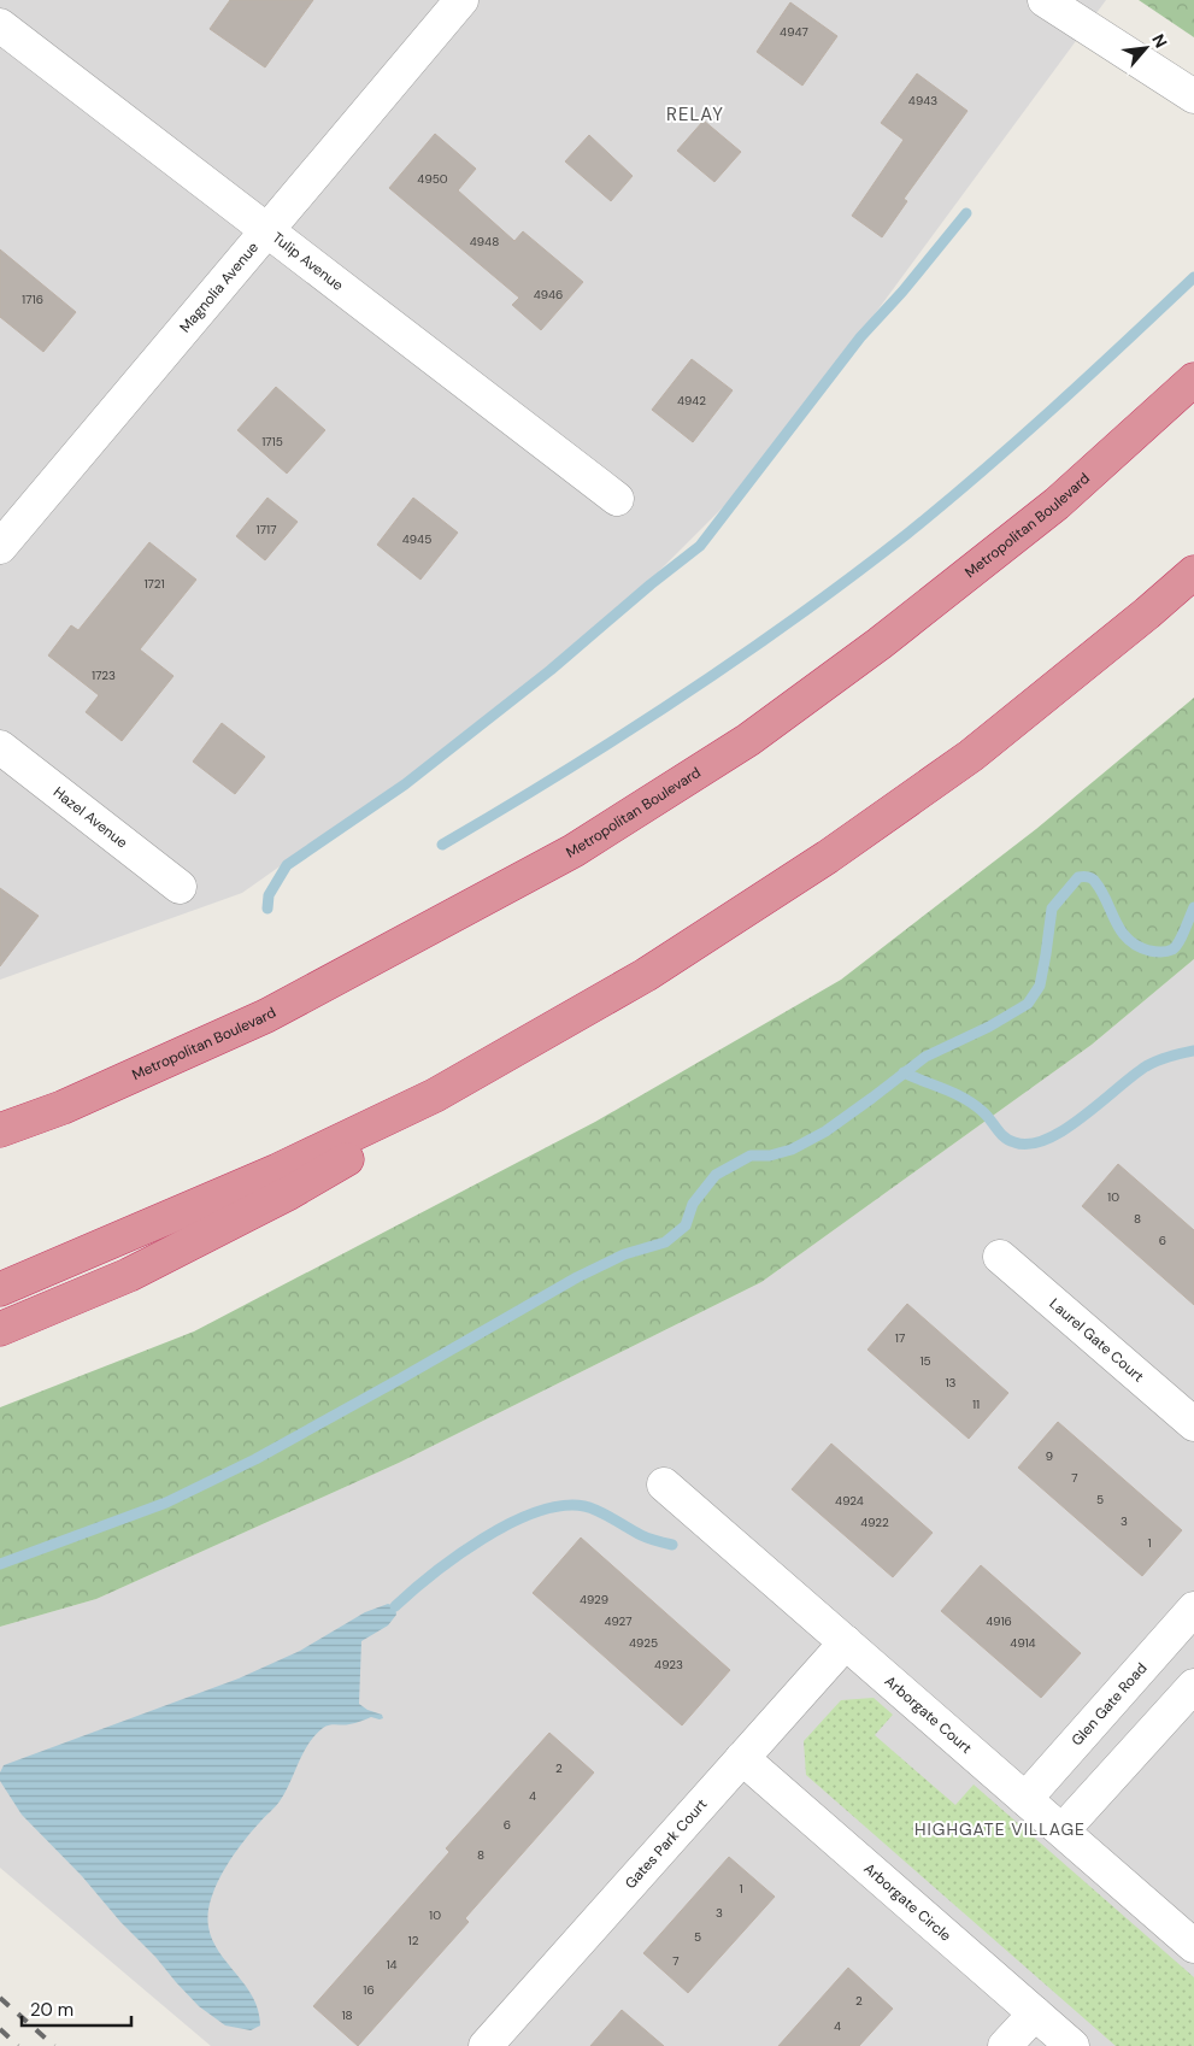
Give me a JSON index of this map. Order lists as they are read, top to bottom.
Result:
{
  "streets": {
    "highway": ["Metropolitan Boulevard"],
    "street": [
      "Tulip Avenue",
      "Magnolia Avenue",
      "Hazel Avenue",
      "Laurel Gate Court",
      "Glen Gate Road",
      "Arborgate Court",
      "Gates Park Court",
      "Arborgate Circle"
    ]
  },
  "crossings": [
    ["Tulip Avenue", "Magnolia Avenue"],
    ["Glen Gate Road", "Arborgate Court"],
    ["Arborgate Court", "Gates Park Court"],
    ["Gates Park Court", "Arborgate Circle"]
  ],
  "districts": ["RELAY", "HIGHGATE VILLAGE"],
  "house_numbers": [
    "4947",
    "4943",
    "4950",
    "4948",
    "4946",
    "1716",
    "4942",
    "1715",
    "1717",
    "4945",
    "1721",
    "1723",
    "10",
    "8",
    "6",
    "17",
    "15",
    "13",
    "11",
    "9",
    "7",
    "5",
    "4924",
    "3",
    "4922",
    "1",
    "4929",
    "4927",
    "4916",
    "4925",
    "4914",
    "4923",
    "2",
    "4",
    "6",
    "8",
    "1",
    "3",
    "10",
    "5",
    "12",
    "7",
    "14",
    "16",
    "2",
    "18",
    "4"
  ],
  "scale_bar": "20 m",
  "north": "top right"
}
